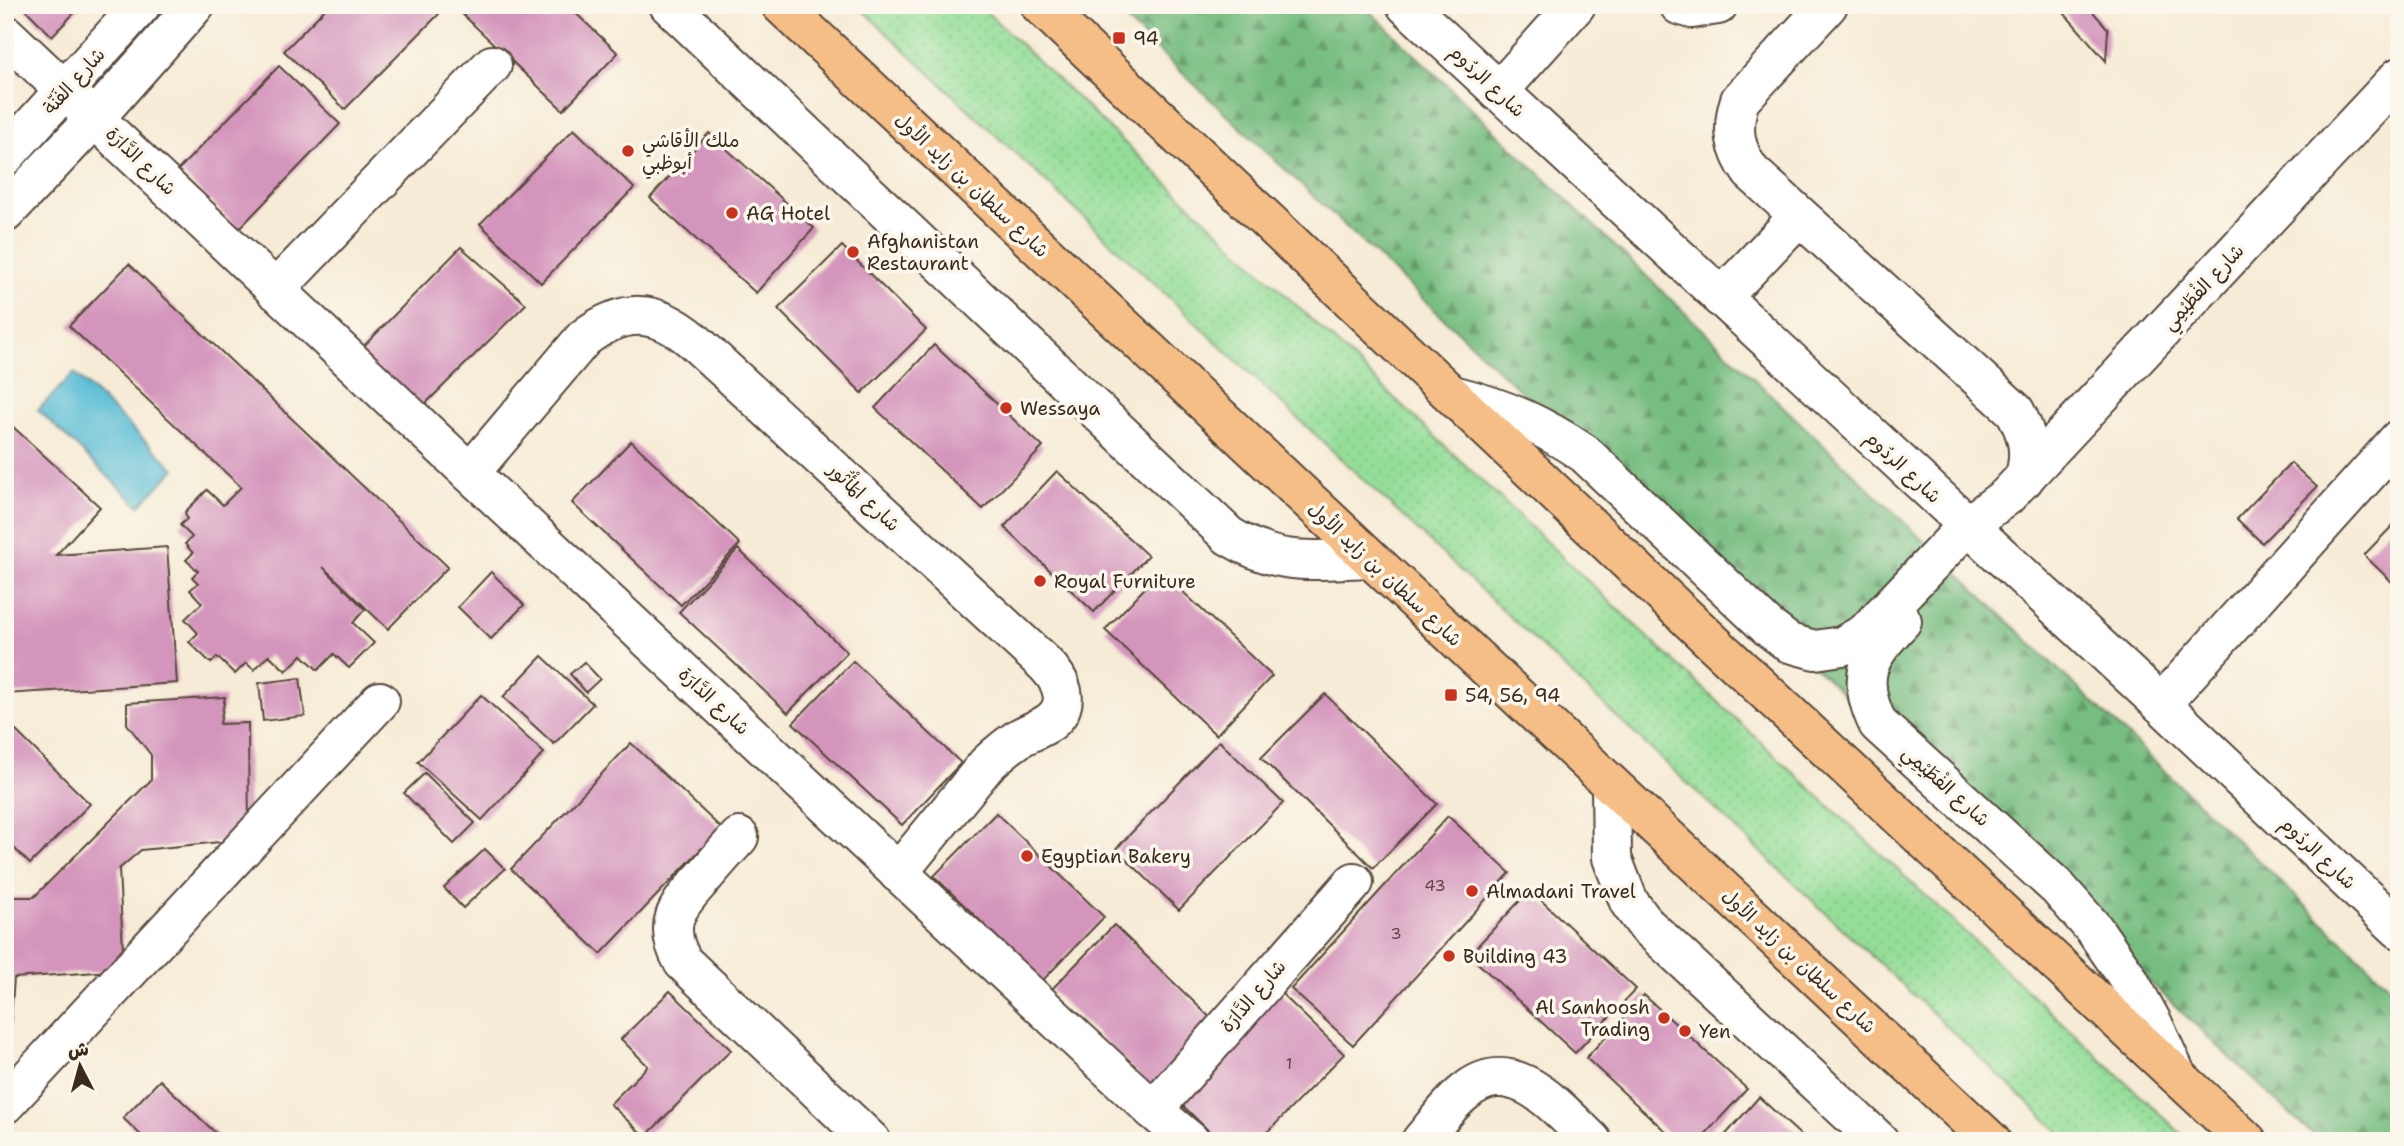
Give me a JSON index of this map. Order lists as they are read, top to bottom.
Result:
{
  "streets": {
    "main road": ["شارع سلطان بن زايد الأول"],
    "street": [
      "شارع الفَنّة",
      "شارع الردُوم",
      "شارع الدَّارَة",
      "شارع الفْطَيْمِي",
      "شارع المَأْثُور"
    ]
  },
  "crossings": [
    ["شارع الفَنّة", "شارع الدَّارَة"],
    ["شارع الردُوم", "شارع الفْطَيْمِي"],
    ["شارع الدَّارَة", "شارع المَأْثُور"]
  ],
  "places": {
    "transit": ["94", "54, 56, 94"],
    "other": [
      "ملك الأقاشي أبوظبي",
      "AG Hotel",
      "Afghanistan Restaurant",
      "Wessaya",
      "Royal Furniture",
      "Egyptian Bakery",
      "Almadani Travel",
      "Building 43",
      "Al Sanhoosh Trading",
      "Yen"
    ]
  },
  "house_numbers": ["43", "3", "1"],
  "north": "top"
}
